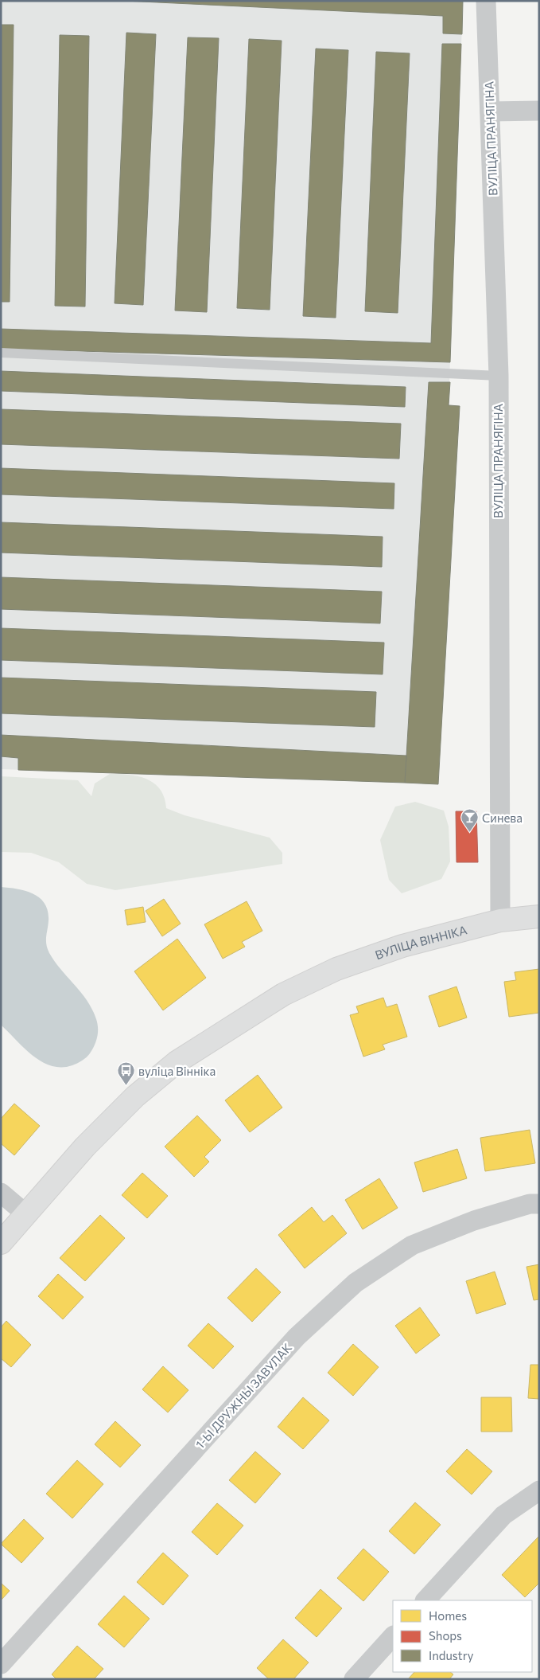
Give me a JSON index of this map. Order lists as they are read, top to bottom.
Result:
{
  "streets": {
    "street": ["ВУЛІЦА ПРАНЯГІНА", "ВУЛІЦА ВІННІКА", "1-Ы ДРУЖНЫ ЗАВУЛАК"]
  },
  "crossings": [
    ["ВУЛІЦА ПРАНЯГІНА", "ВУЛІЦА ВІННІКА"]
  ],
  "places": {
    "bar": ["Синева"],
    "bus stop": ["вуліца Вінніка"]
  },
  "legend": ["Homes", "Shops", "Industry"]
}
